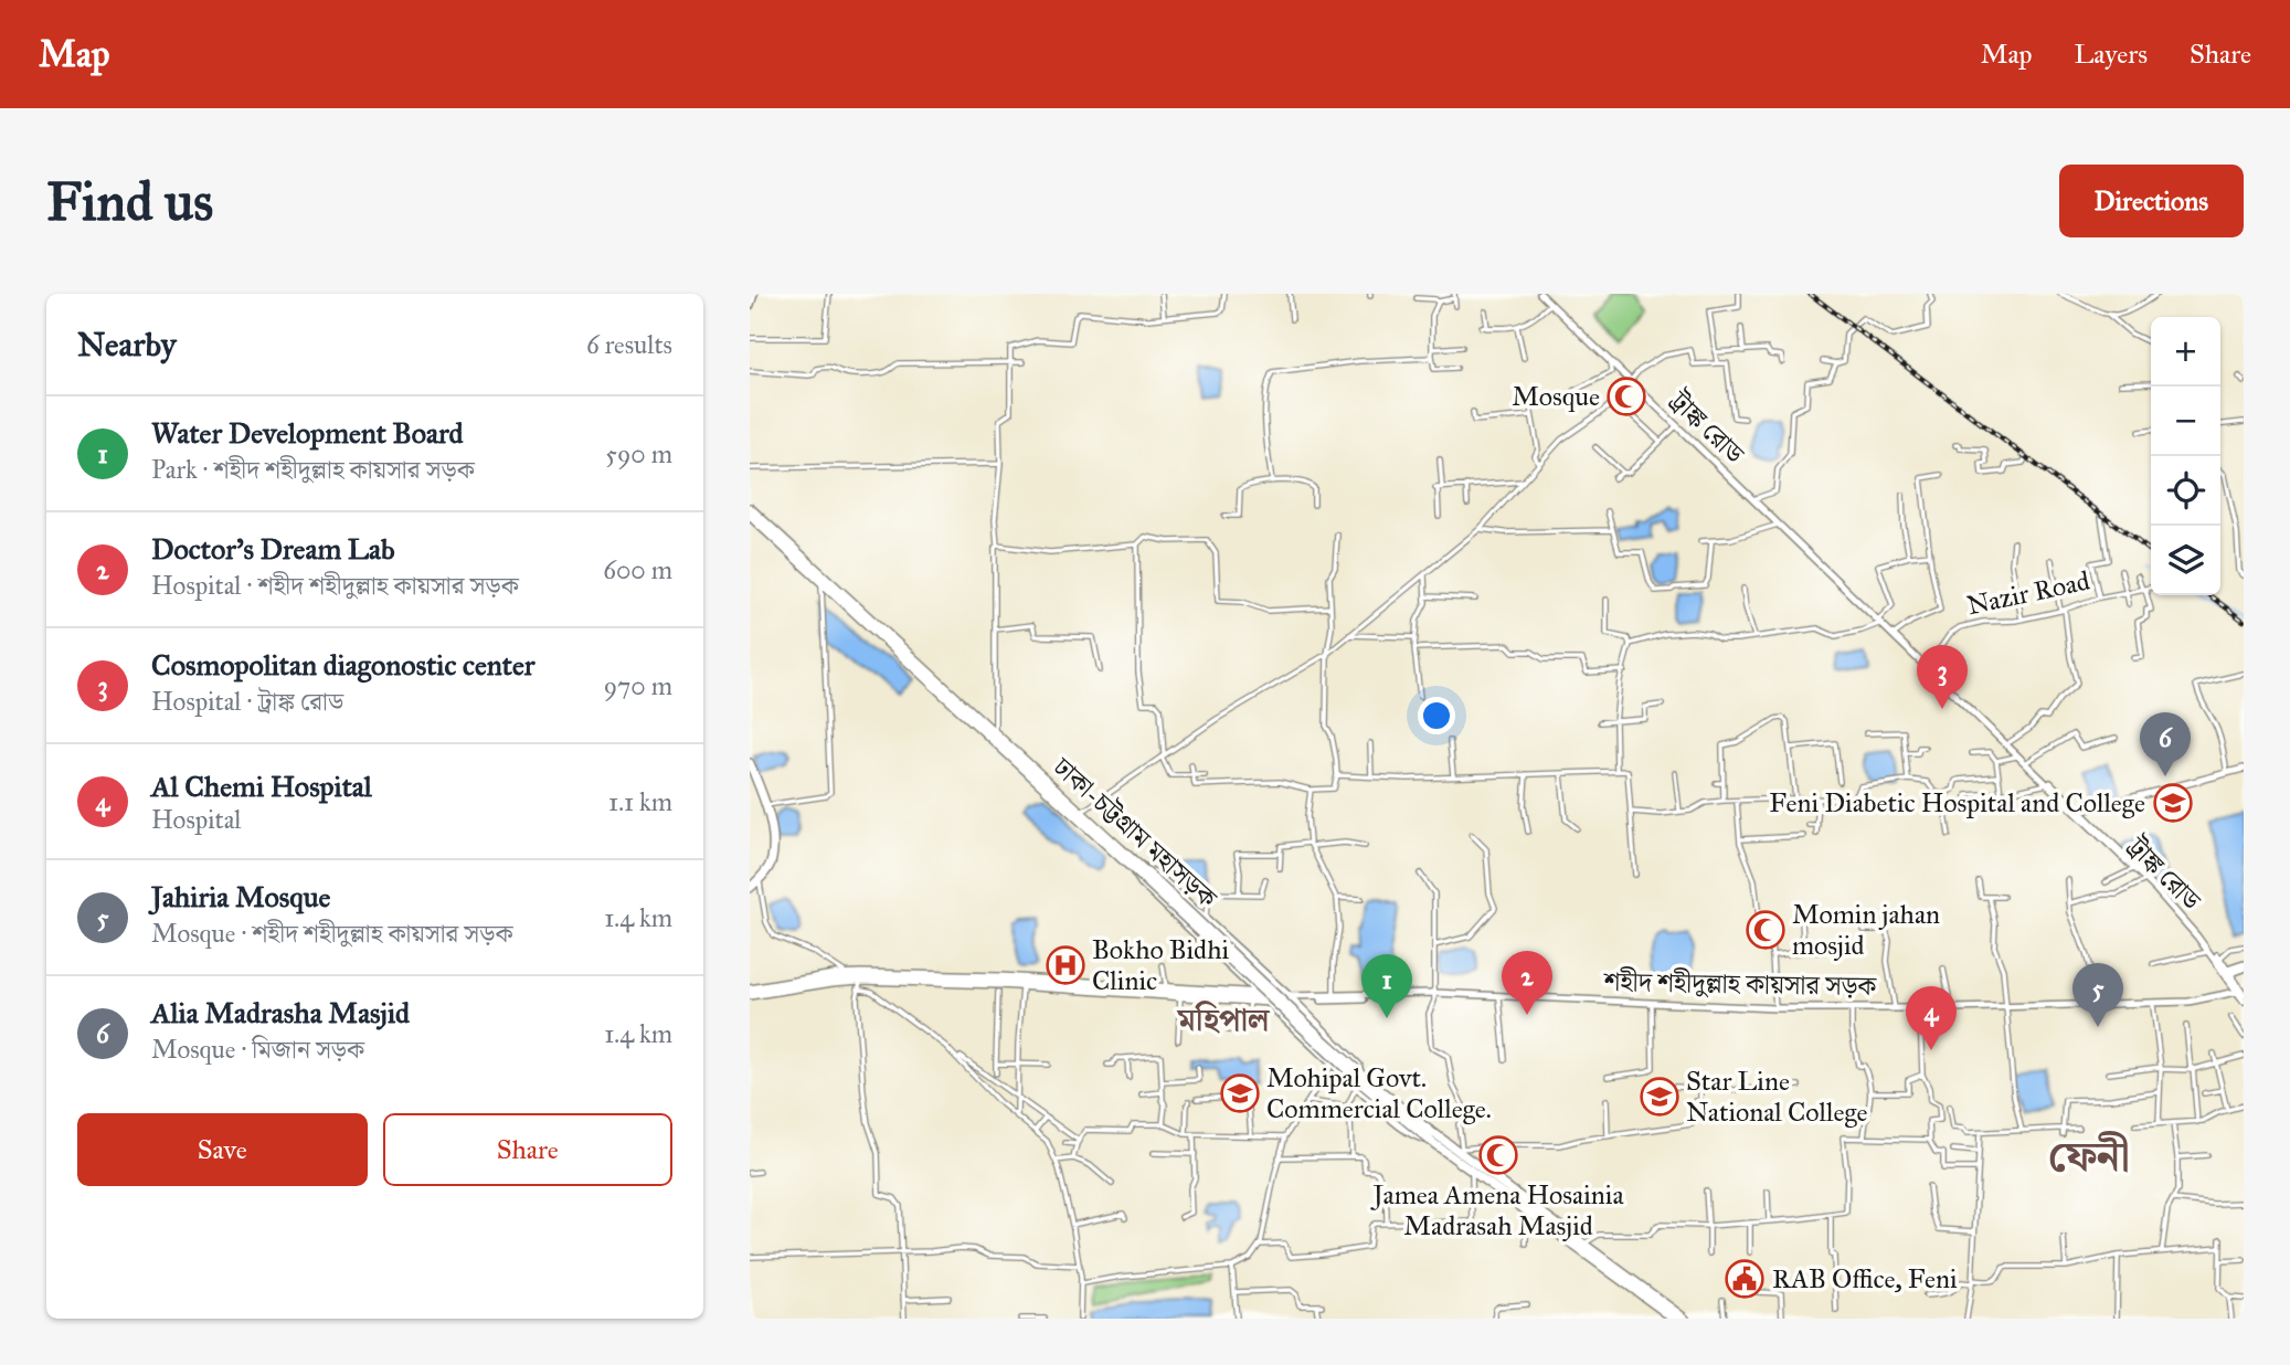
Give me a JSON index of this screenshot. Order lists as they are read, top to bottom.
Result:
{
  "streets": {
    "highway": ["ঢাকা-চট্টগ্রাম মহাসড়ক"],
    "main road": ["ট্রাঙ্ক রোড", "শহীদ শহীদুল্লাহ কায়সার সড়ক"],
    "street": ["Nazir Road"]
  },
  "crossings": [
    ["ট্রাঙ্ক রোড", "Nazir Road"],
    ["ট্রাঙ্ক রোড", "শহীদ শহীদুল্লাহ কায়সার সড়ক"]
  ],
  "districts": ["মহিপাল", "ফেনী"],
  "places": {
    "mosque": ["Mosque", "Momin jahan mosjid", "Jamea Amena Hosainia Madrasah Masjid"],
    "school or university": ["Feni Diabetic Hospital and College", "Mohipal Govt. Commercial College.", "Star Line National College"],
    "hospital": ["Bokho Bidhi Clinic"],
    "public building": ["RAB Office, Feni"]
  },
  "page": {
    "header": "Map",
    "nav": ["Map", "Layers", "Share"],
    "buttons": [
      "Directions",
      ["Save", "Share"]
    ],
    "title": "Find us",
    "heading": ["Nearby", "6 results"],
    "map_buttons": ["+", "−"],
    "list": [
      {
        "mark": "1",
        "name": "Water Development Board",
        "note": "Park · শহীদ শহীদুল্লাহ কায়সার সড়ক",
        "value": "590 m"
      },
      {
        "mark": "2",
        "name": "Doctor's Dream Lab",
        "note": "Hospital · শহীদ শহীদুল্লাহ কায়সার সড়ক",
        "value": "600 m"
      },
      {
        "mark": "3",
        "name": "Cosmopolitan diagonostic center",
        "note": "Hospital · ট্রাঙ্ক রোড",
        "value": "970 m"
      },
      {
        "mark": "4",
        "name": "Al Chemi Hospital",
        "note": "Hospital",
        "value": "1.1 km"
      },
      {
        "mark": "5",
        "name": "Jahiria Mosque",
        "note": "Mosque · শহীদ শহীদুল্লাহ কায়সার সড়ক",
        "value": "1.4 km"
      },
      {
        "mark": "6",
        "name": "Alia Madrasha Masjid",
        "note": "Mosque · মিজান সড়ক",
        "value": "1.4 km"
      }
    ],
    "pins": [
      "3",
      "6",
      "2",
      "1",
      "5",
      "4"
    ]
  }
}
